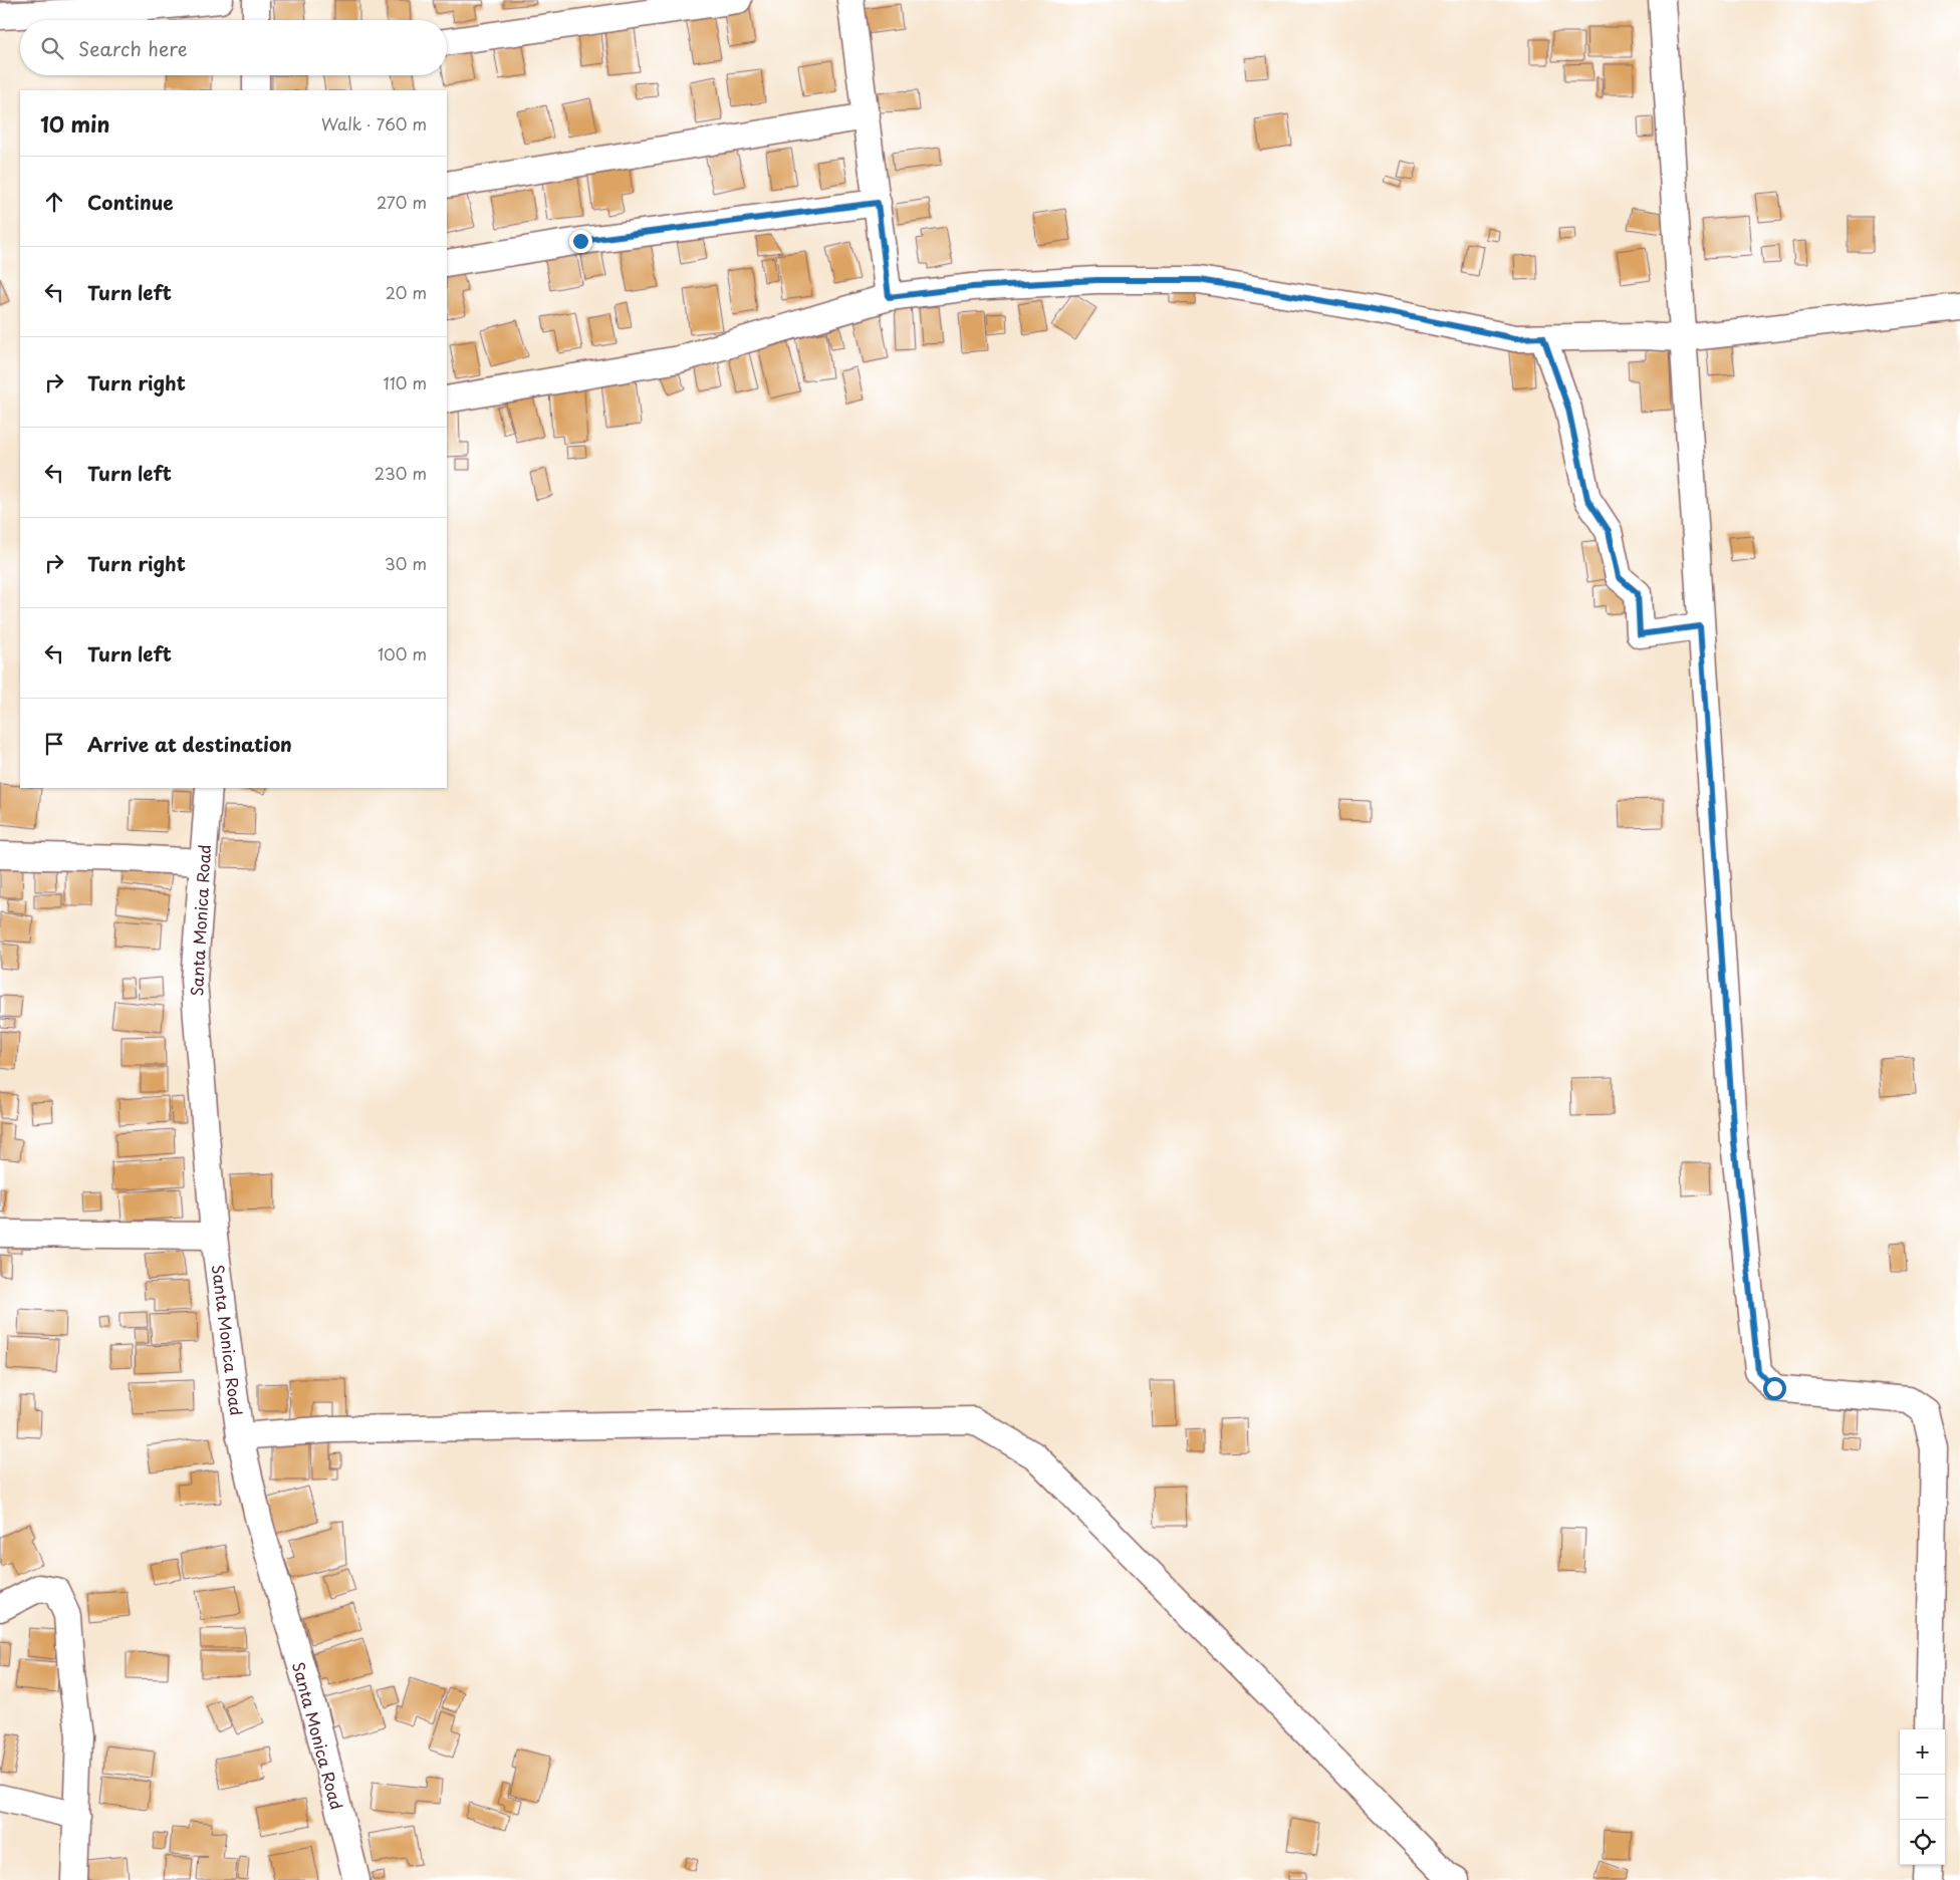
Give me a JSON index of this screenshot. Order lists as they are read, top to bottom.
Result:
{
  "streets": {
    "street": ["Santa Monica Road"]
  },
  "page": {
    "search": "Search here",
    "heading": ["10 min", "Walk · 760 m"],
    "list": [
      ["Continue", "270 m"],
      ["Turn left", "20 m"],
      ["Turn right", "110 m"],
      ["Turn left", "230 m"],
      ["Turn right", "30 m"],
      ["Turn left", "100 m"],
      "Arrive at destination"
    ],
    "map_buttons": ["+", "−"]
  }
}
